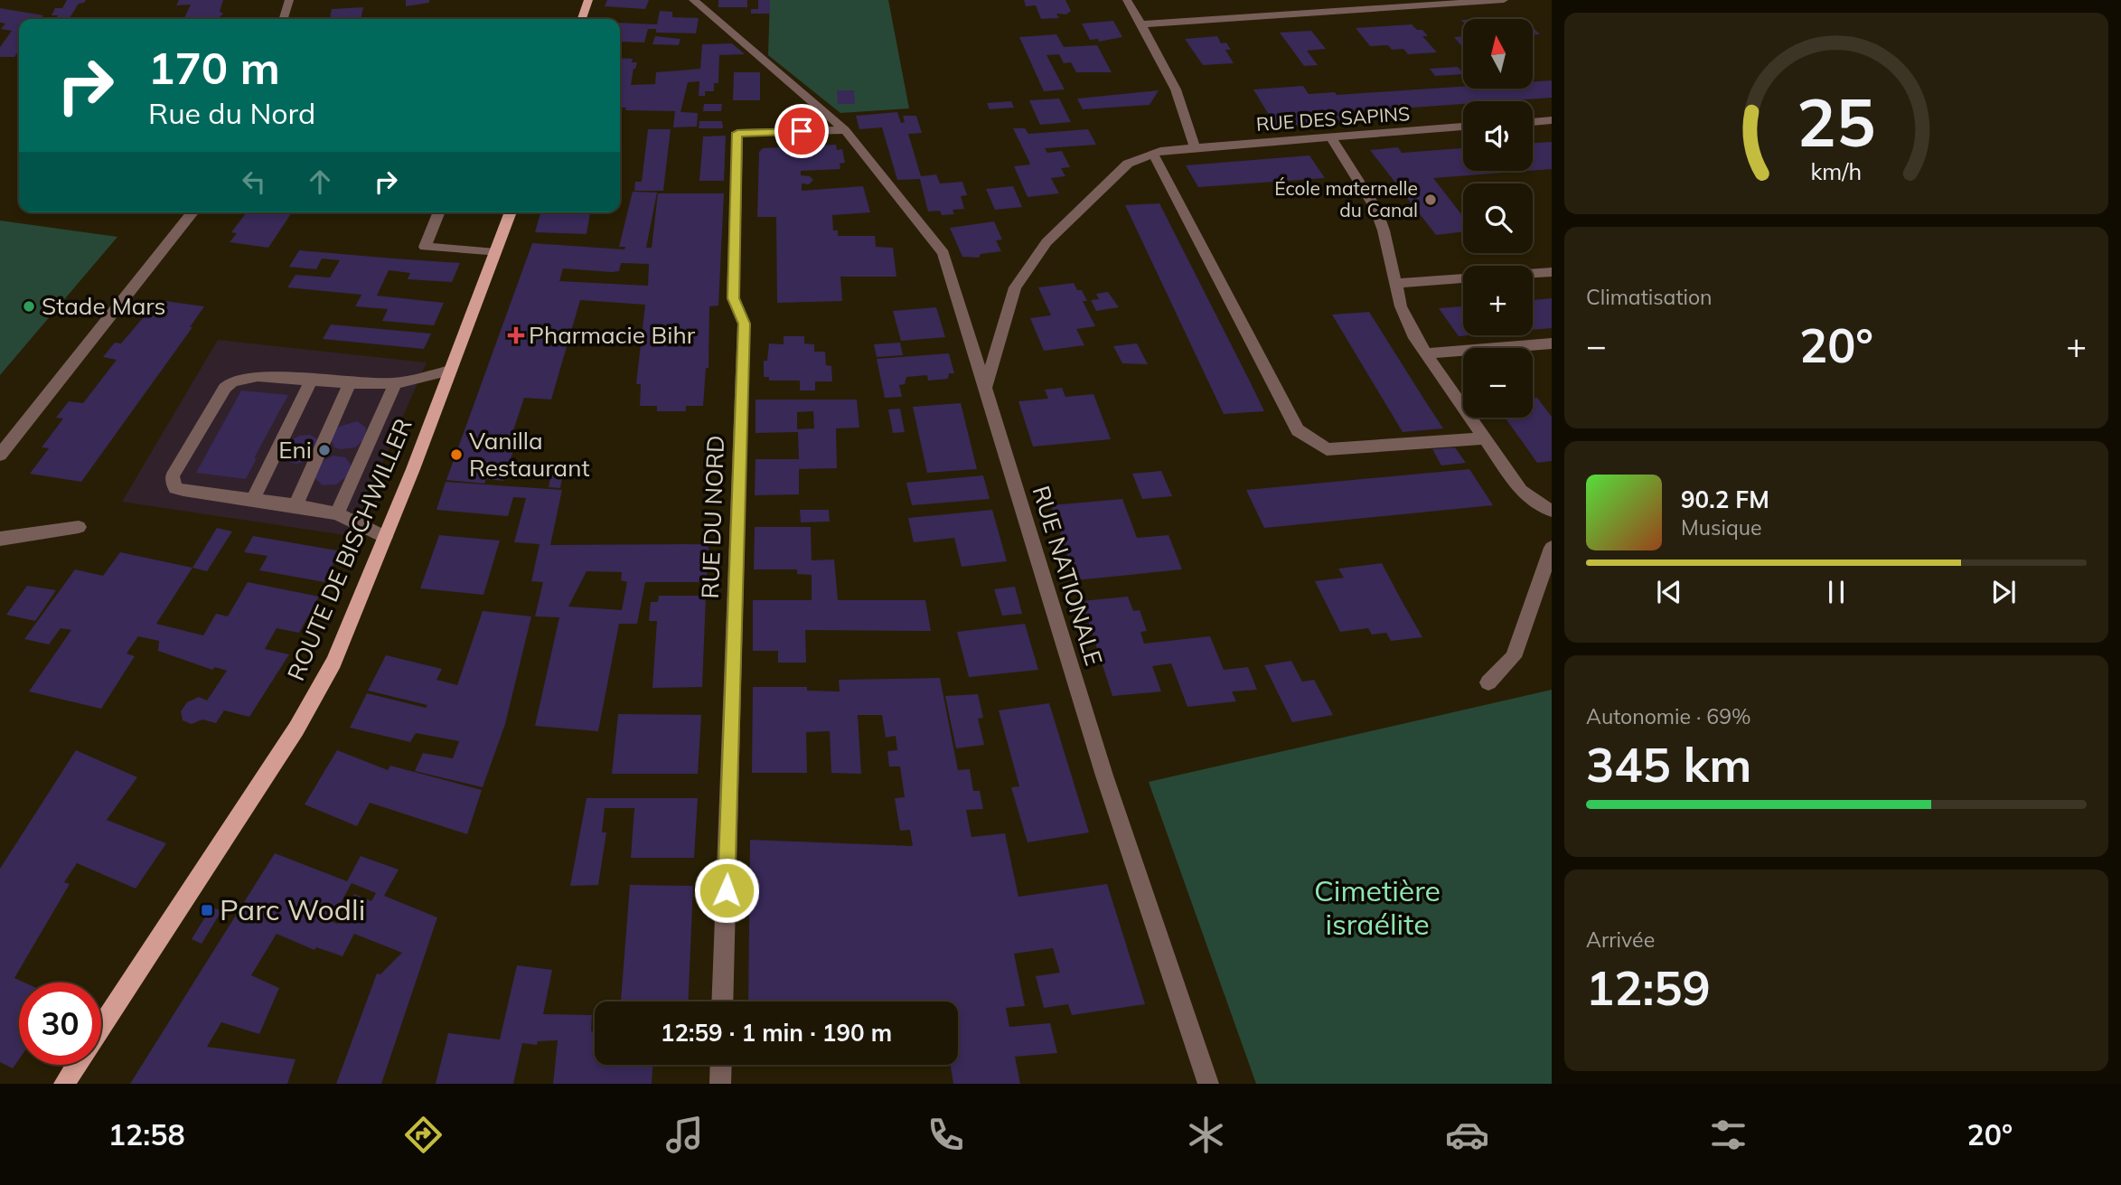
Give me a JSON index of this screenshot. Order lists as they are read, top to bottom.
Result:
{
  "streets": {
    "main road": ["ROUTE DE BISCHWILLER"],
    "street": ["RUE DES SAPINS", "RUE DU NORD", "RUE NATIONALE"]
  },
  "crossings": [
    ["RUE DES SAPINS", "RUE NATIONALE"],
    ["RUE DU NORD", "RUE NATIONALE"]
  ],
  "parks": ["Cimetière israélite"],
  "places": {
    "other": [
      "École maternelle du Canal",
      "Stade Mars",
      "Eni",
      "Vanilla Restaurant"
    ],
    "health": ["Pharmacie Bihr"],
    "transit": ["Parc Wodli"]
  },
  "north": "top",
  "page": {
    "map_buttons": ["+", "−"],
    "turn": ["170 m", "Rue du Nord"],
    "tile": [
      "Climatisation",
      ["Autonomie · 69%", "345 km"],
      ["Arrivée", "12:59"]
    ],
    "heat": ["−", "20°", "+"],
    "song": ["90.2 FM", "Musique"],
    "limit": "30",
    "trip": "12:59 · 1 min · 190 m",
    "tabs": ["12:58", "20°"],
    "gauge": ["25", "km/h"]
  }
}
